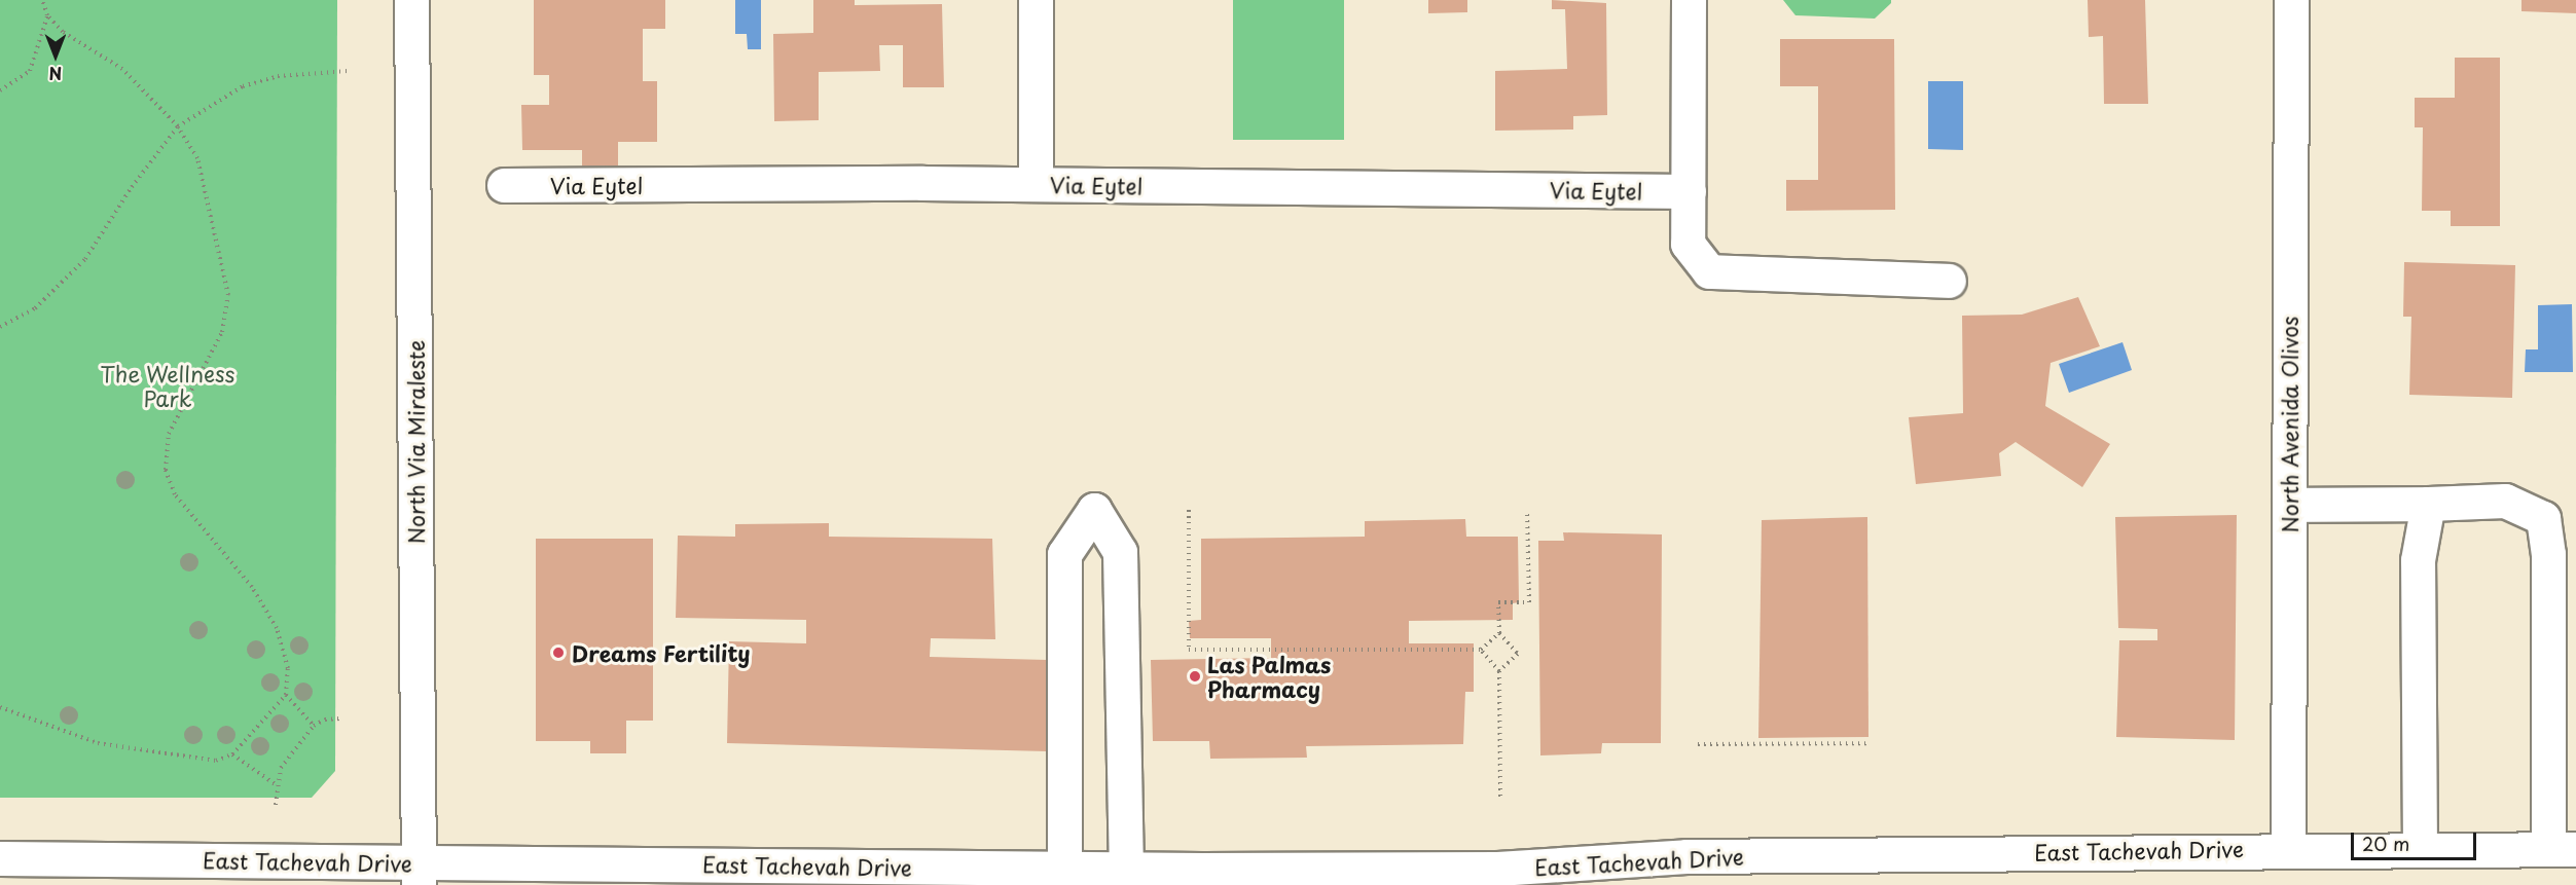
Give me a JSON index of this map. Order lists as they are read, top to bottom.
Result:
{
  "streets": {
    "street": [
      "Via Eytel",
      "North Avenida Olivos",
      "North Via Miraleste",
      "East Tachevah Drive"
    ]
  },
  "crossings": [
    ["North Avenida Olivos", "East Tachevah Drive"],
    ["North Via Miraleste", "East Tachevah Drive"]
  ],
  "parks": ["The Wellness Park"],
  "places": ["Dreams Fertility", "Las Palmas Pharmacy"],
  "scale_bar": "20 m",
  "north": "bottom"
}
